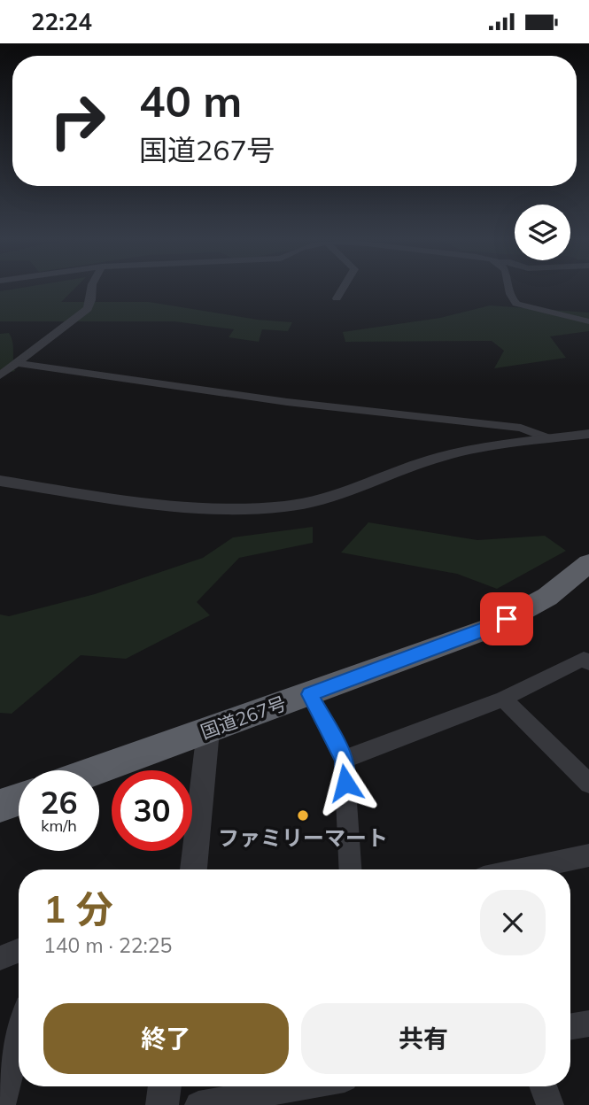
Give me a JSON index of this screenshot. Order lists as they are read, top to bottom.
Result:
{
  "streets": {
    "highway": ["国道267号"]
  },
  "places": ["ファミリーマート"],
  "page": {
    "status": "22:24",
    "turn": ["40 m", "国道267号"],
    "speed": "26 km/h",
    "limit": "30",
    "heading": ["1 分", "140 m · 22:25"],
    "buttons": ["終了", "共有"]
  }
}
